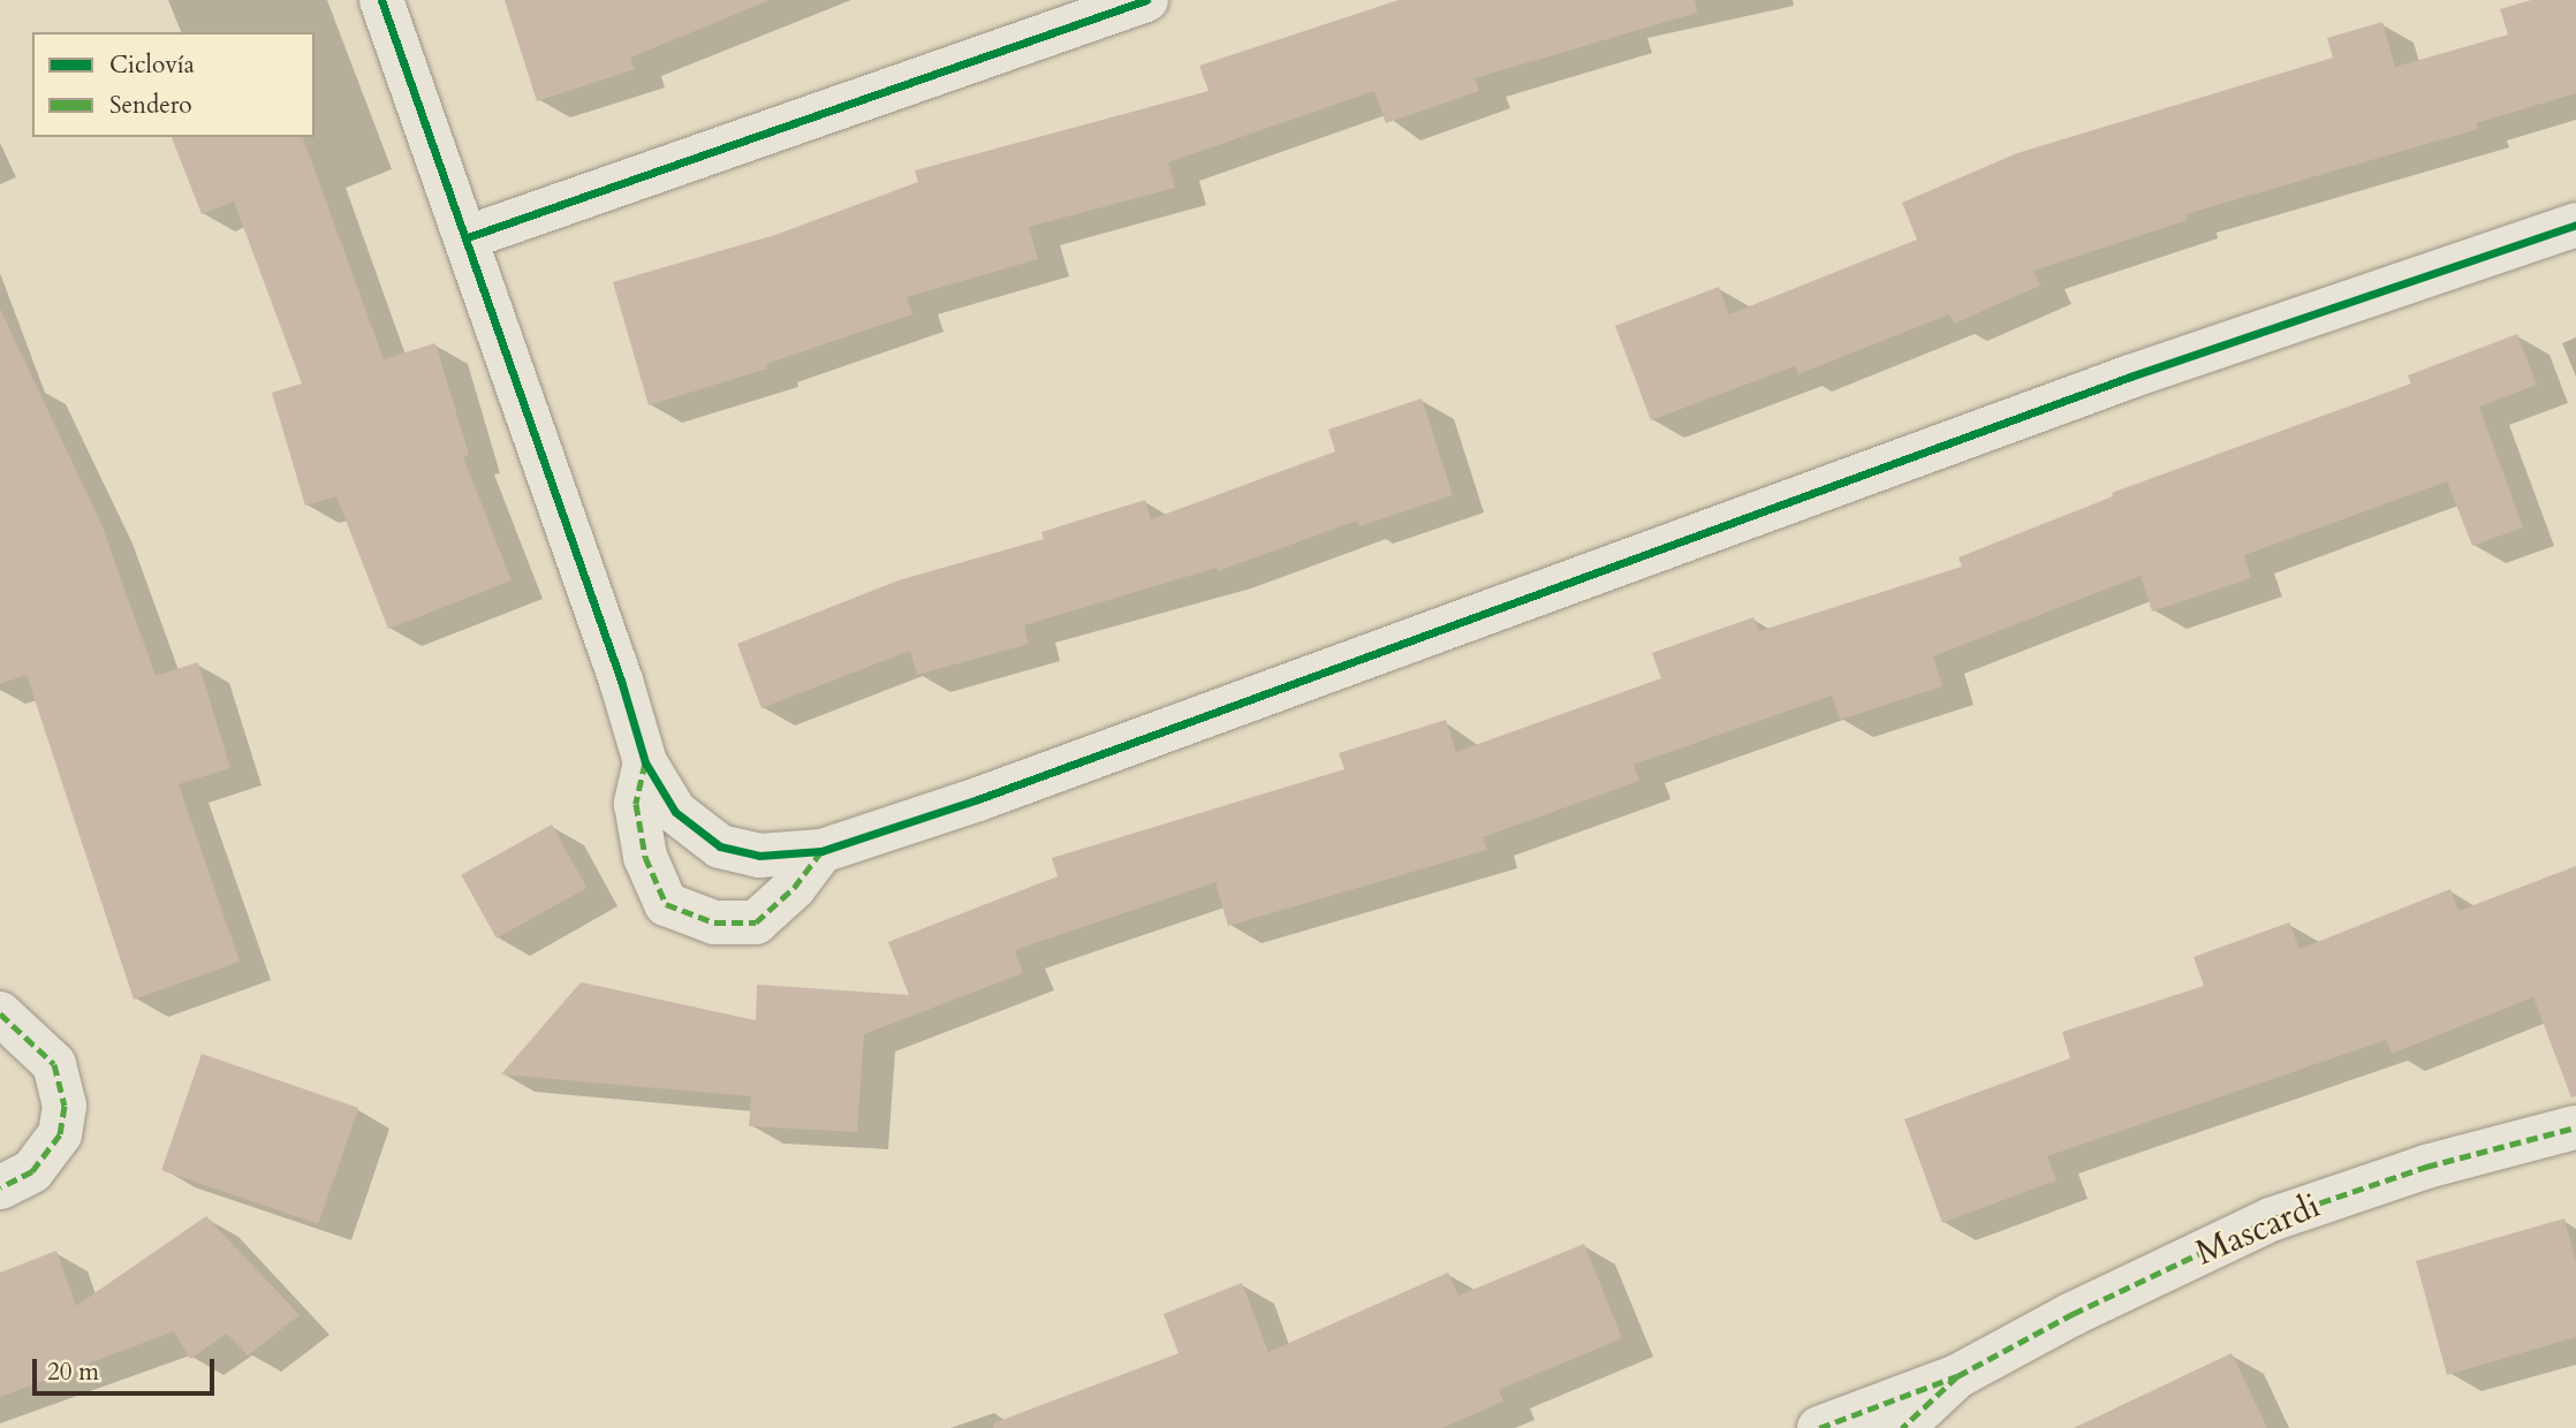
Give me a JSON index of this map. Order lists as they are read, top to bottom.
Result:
{
  "streets": {
    "street": ["Mascardi"]
  },
  "legend": ["Ciclovía", "Sendero"],
  "scale_bar": "20 m"
}
